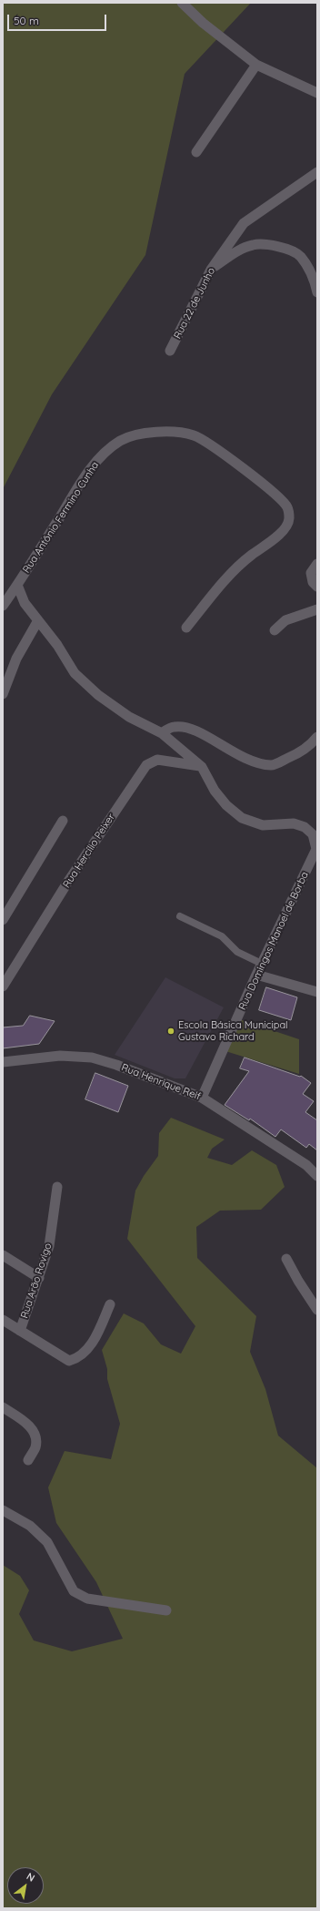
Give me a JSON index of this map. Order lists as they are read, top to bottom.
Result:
{
  "streets": {
    "street": [
      "Rua 22 de Junho",
      "Rua Antônio Fermino Cunha",
      "Rua Hercílio Peixer",
      "Rua Domingos Manoel de Borba",
      "Rua Henrique Reif",
      "Rua Arão Rovigo"
    ]
  },
  "crossings": [
    ["Rua Antônio Fermino Cunha", "Rua Domingos Manoel de Borba"],
    ["Rua Hercílio Peixer", "Rua Domingos Manoel de Borba"],
    ["Rua Domingos Manoel de Borba", "Rua Henrique Reif"]
  ],
  "places": ["Escola Básica Municipal Gustavo Richard"],
  "scale_bar": "50 m",
  "north": "top right"
}
